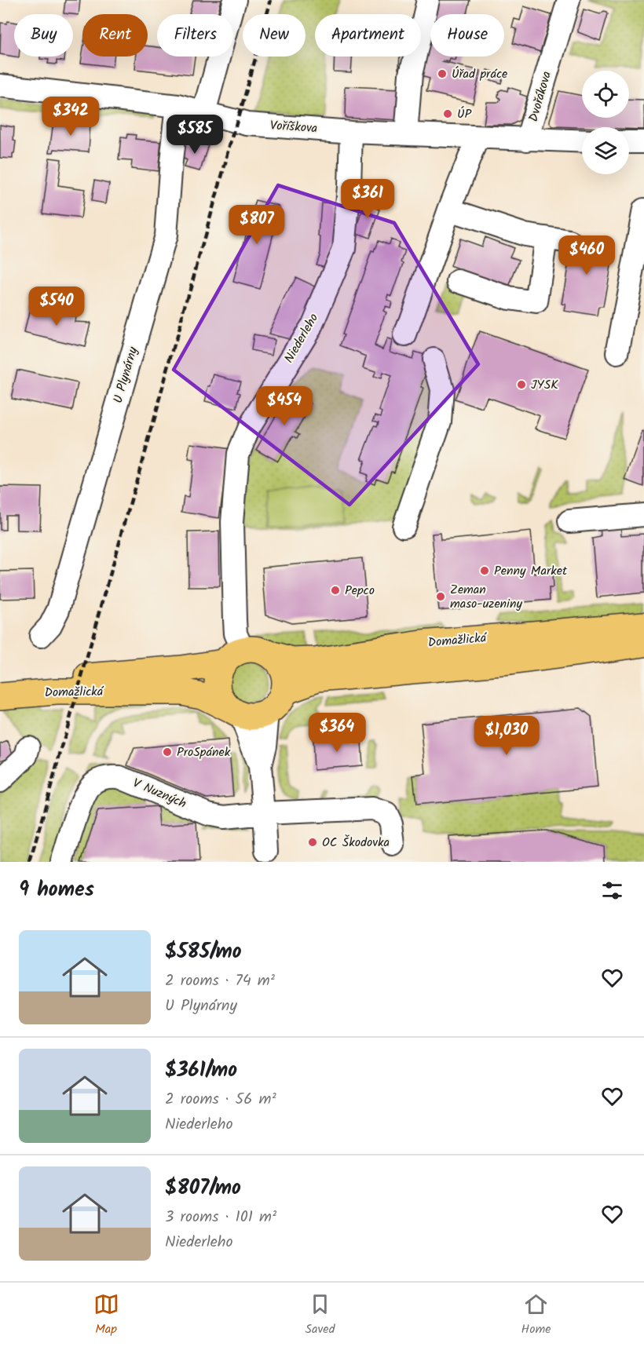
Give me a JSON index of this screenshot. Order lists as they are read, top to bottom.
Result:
{
  "streets": {
    "main road": ["Domažlická"],
    "street": [
      "Dvořákova",
      "Voříškova",
      "Niederleho",
      "U Plynárny",
      "V Nuzných"
    ]
  },
  "crossings": [
    ["Dvořákova", "Voříškova"],
    ["Voříškova", "Niederleho"],
    ["Voříškova", "U Plynárny"],
    ["Niederleho", "Domažlická"]
  ],
  "places": [
    "Úřad práce",
    "ÚP",
    "JYSK",
    "Penny Market",
    "Pepco",
    "Zeman maso-uzeniny",
    "ProSpánek",
    "OC Škodovka"
  ],
  "page": {
    "chip": [
      "Buy",
      "Rent",
      "Filters",
      "New",
      "Apartment",
      "House"
    ],
    "price": [
      "$342",
      "$585",
      "$361",
      "$807",
      "$460",
      "$540",
      "$454",
      "$364",
      "$1,030"
    ],
    "heading": "9 homes",
    "list": [
      {
        "name": "$585/mo",
        "note": "2 rooms · 74 m² · U Plynárny"
      },
      {
        "name": "$361/mo",
        "note": "2 rooms · 56 m² · Niederleho"
      },
      {
        "name": "$807/mo",
        "note": "3 rooms · 101 m² · Niederleho"
      }
    ],
    "tabs": ["Map", "Saved", "Home"]
  }
}
